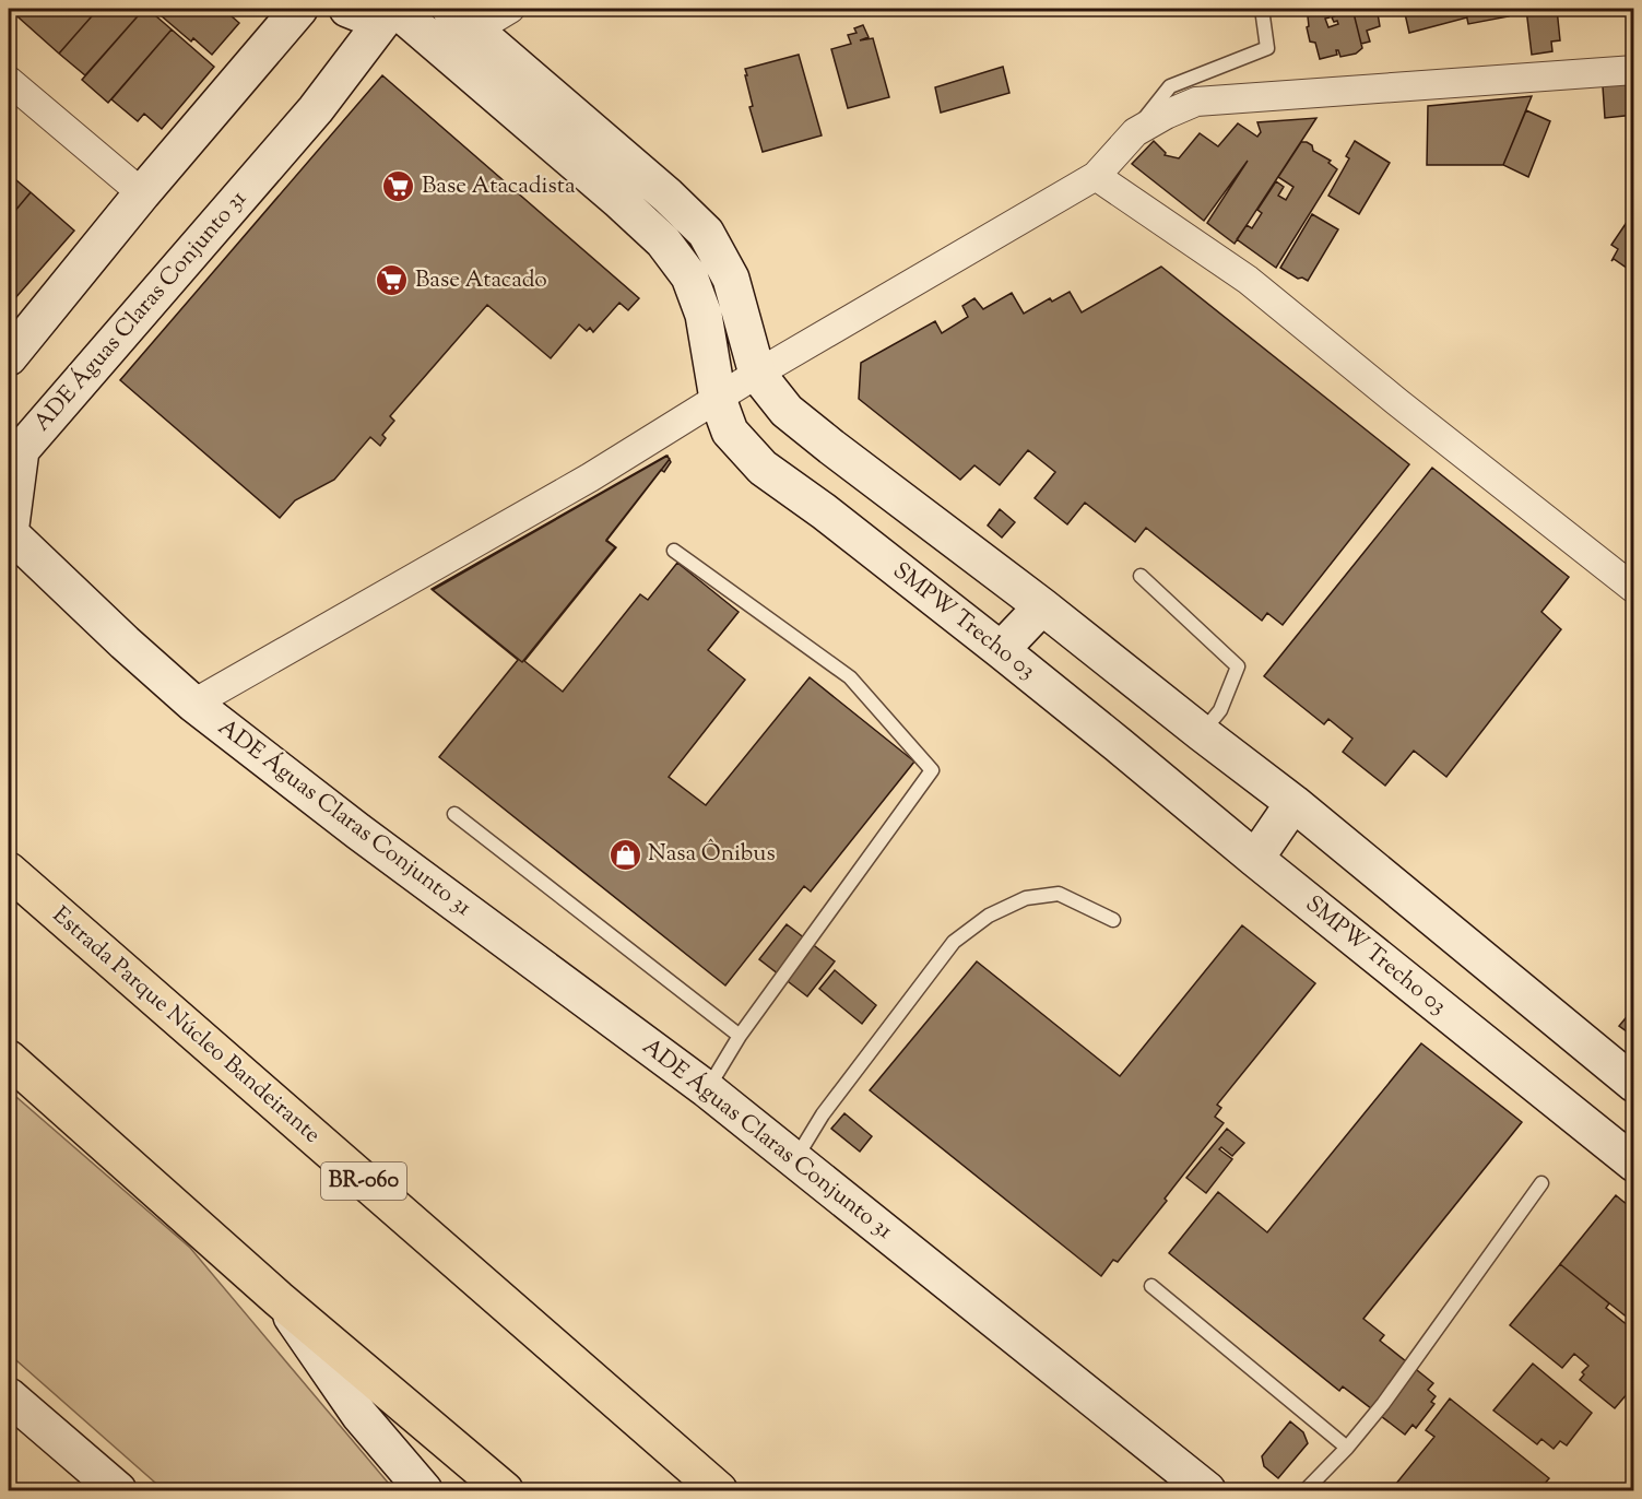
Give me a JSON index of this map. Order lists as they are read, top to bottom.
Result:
{
  "streets": {
    "highway": ["Estrada Parque Núcleo Bandeirante", "BR-060"],
    "street": ["ADE Águas Claras Conjunto 31", "SMPW Trecho 03"]
  },
  "crossings": [
    ["ADE Águas Claras Conjunto 31", "SMPW Trecho 03"]
  ],
  "places": {
    "supermarket": ["Base Atacadista", "Base Atacado"],
    "shop": ["Nasa Ônibus"]
  }
}
